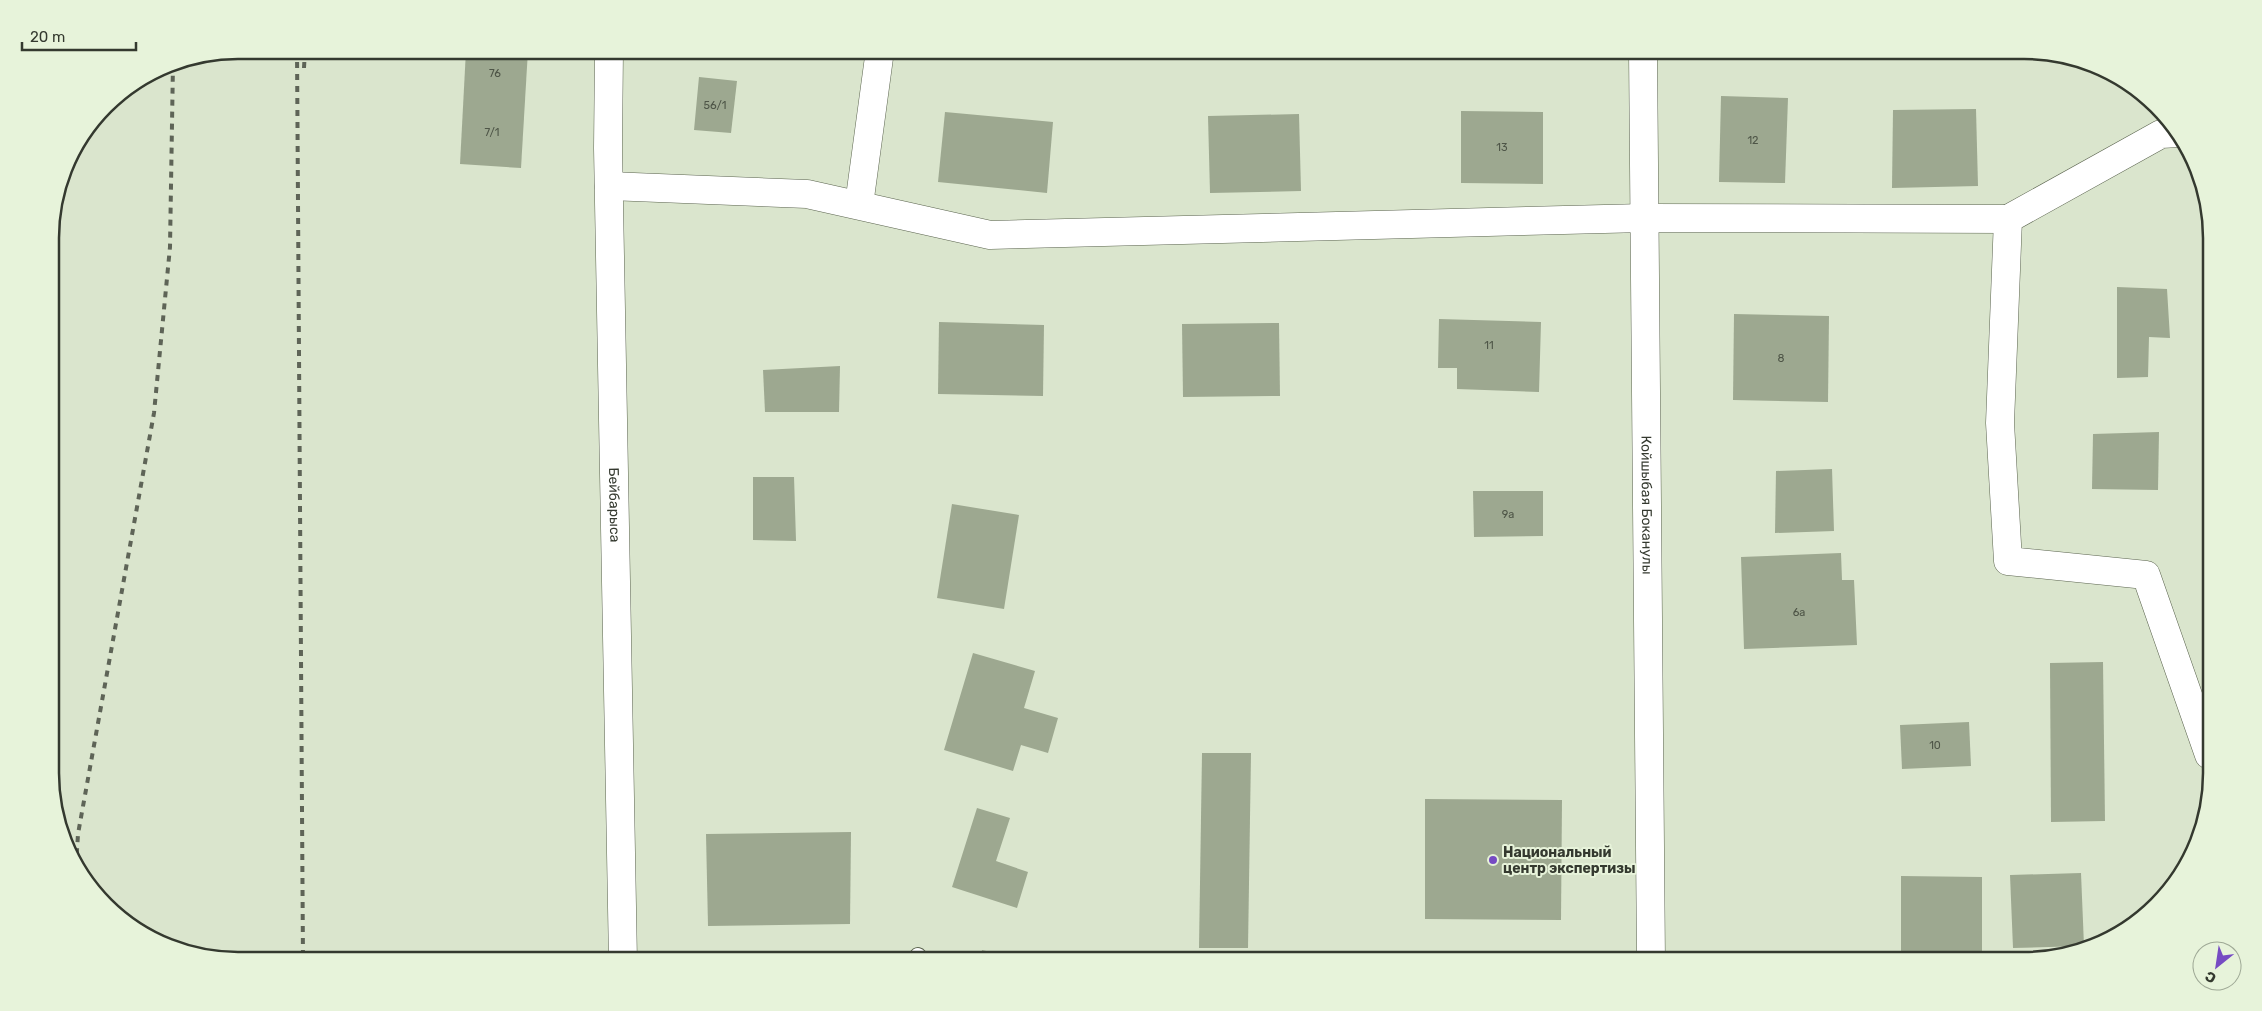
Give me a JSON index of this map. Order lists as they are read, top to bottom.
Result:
{
  "streets": {
    "street": ["Бейбарыса", "Койшыбая Боканулы"]
  },
  "places": ["Национальный центр экспертизы"],
  "house_numbers": [
    "76",
    "56/1",
    "7/1",
    "12",
    "13",
    "11",
    "8",
    "9а",
    "6а",
    "10"
  ],
  "scale_bar": "20 m",
  "north": "bottom left"
}
